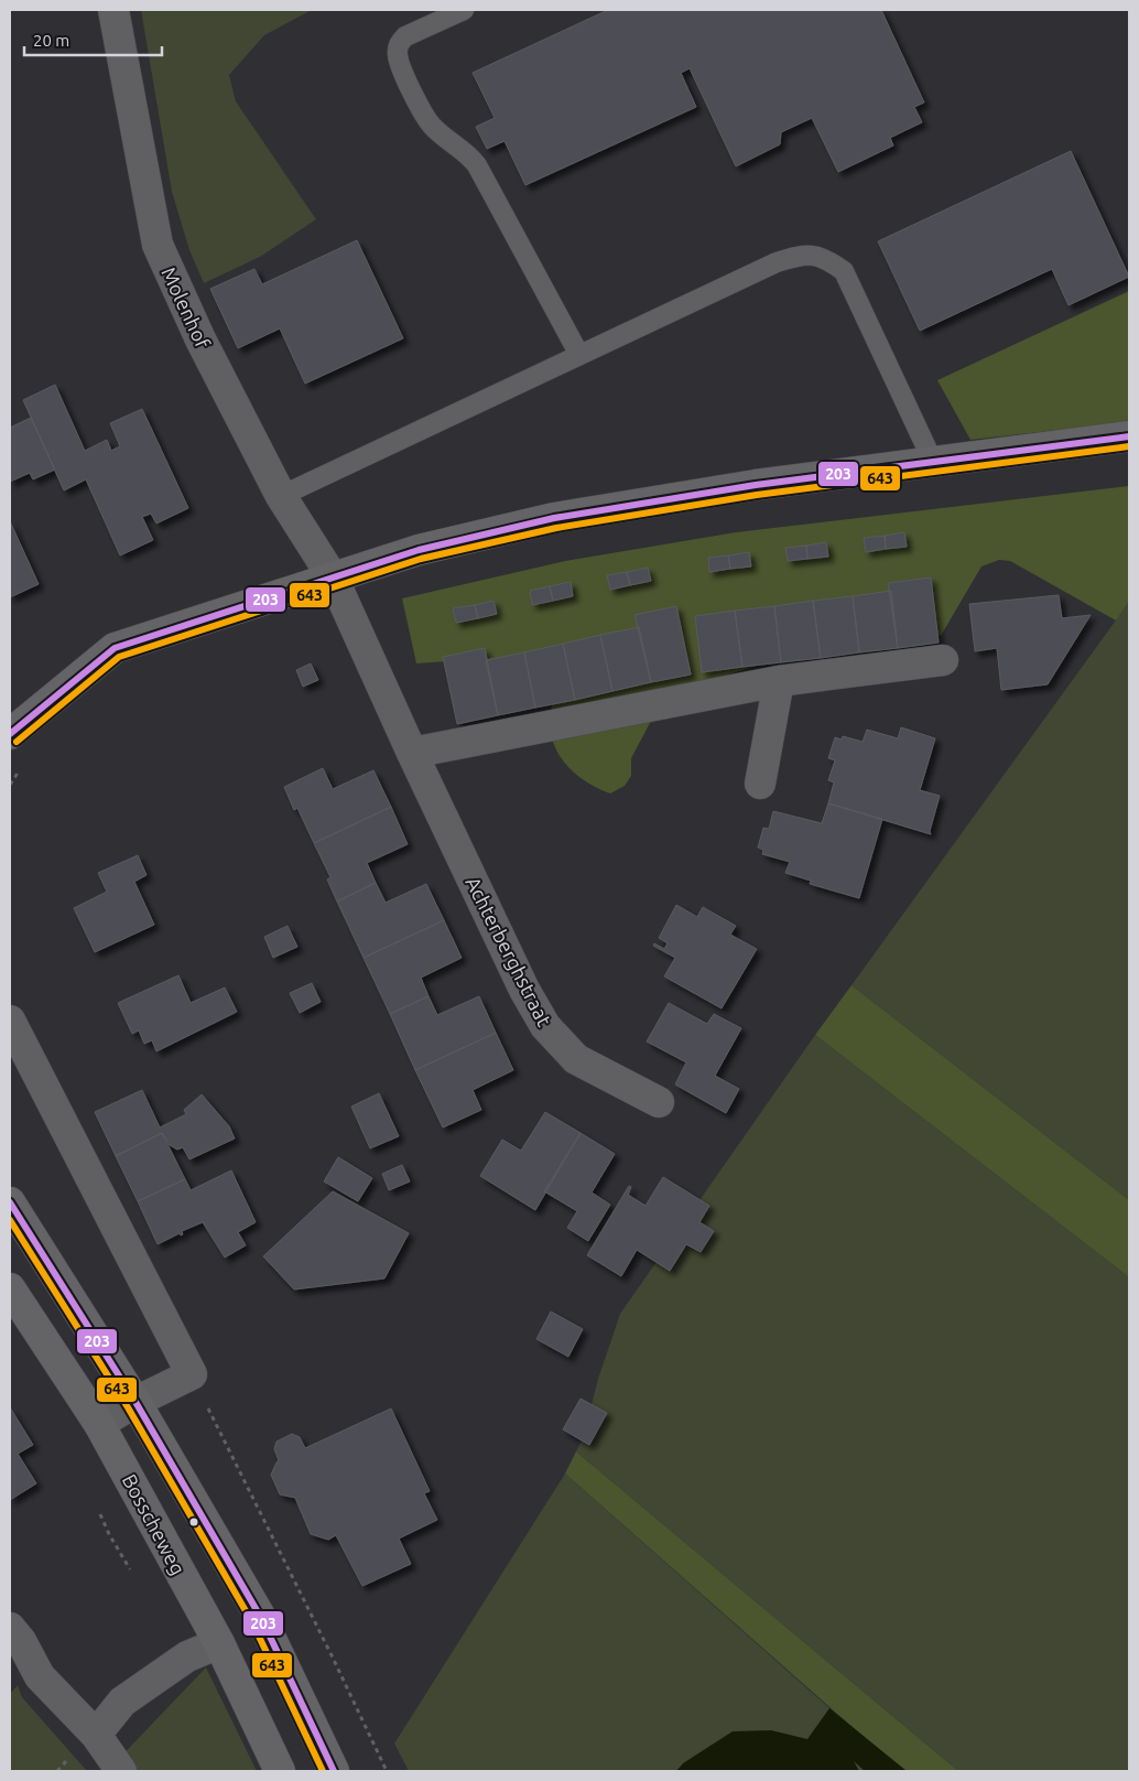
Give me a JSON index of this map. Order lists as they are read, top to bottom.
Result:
{
  "streets": {
    "street": ["Molenhof", "Achterberghstraat", "Bosscheweg"]
  },
  "crossings": [
    ["Molenhof", "Achterberghstraat"]
  ],
  "lines": ["transit line 203", "transit line 643"],
  "scale_bar": "20 m"
}
